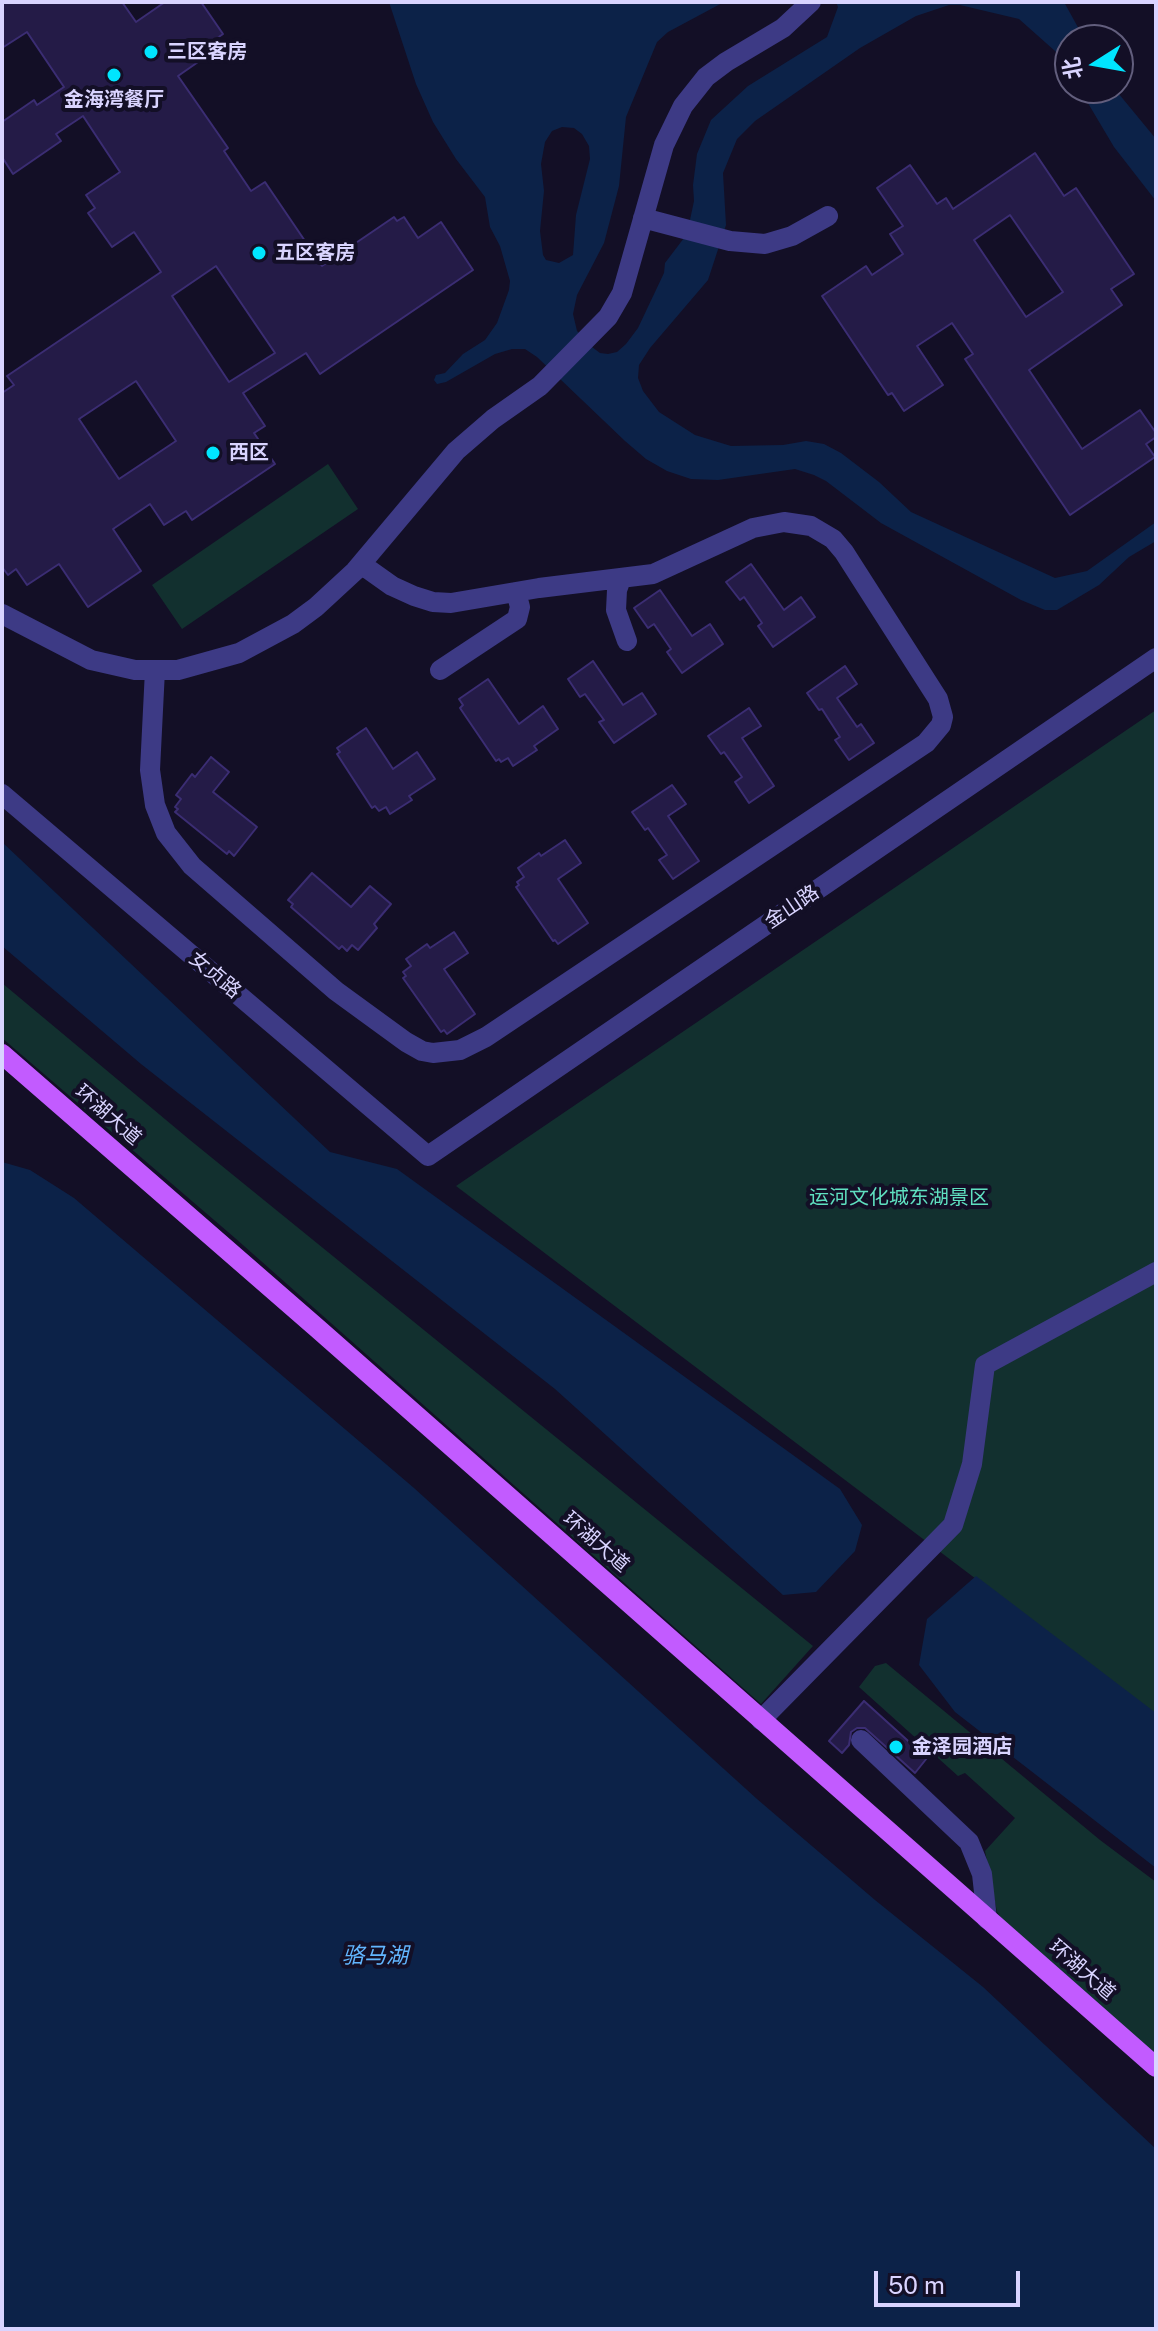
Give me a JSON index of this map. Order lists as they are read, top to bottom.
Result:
{
  "streets": {
    "main road": ["环湖大道"],
    "street": ["金山路", "女贞路"]
  },
  "crossings": [
    ["金山路", "女贞路"]
  ],
  "water": ["骆马湖"],
  "parks": ["运河文化城东湖景区"],
  "places": [
    "三区客房",
    "金海湾餐厅",
    "五区客房",
    "西区",
    "金泽园酒店"
  ],
  "scale_bar": "50 m",
  "north": "left"
}
